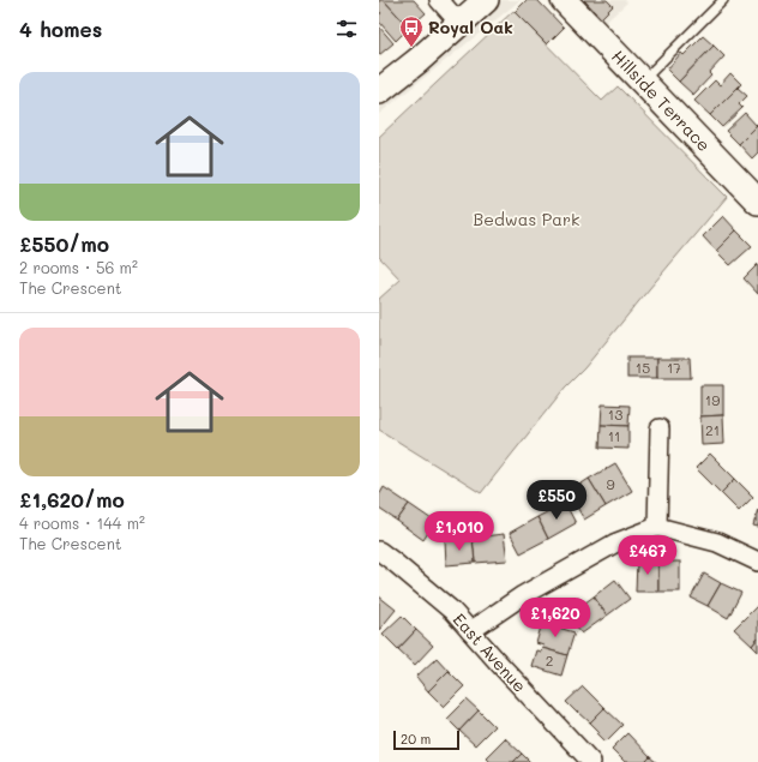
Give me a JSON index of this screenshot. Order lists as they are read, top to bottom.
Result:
{
  "streets": {
    "street": ["Hillside Terrace", "East Avenue"]
  },
  "parks": ["Bedwas Park"],
  "places": {
    "bus stop": ["Royal Oak"]
  },
  "house_numbers": [
    "15",
    "17",
    "19",
    "13",
    "21",
    "11",
    "9",
    "2"
  ],
  "scale_bar": "20 m",
  "page": {
    "heading": "4 homes",
    "list": [
      {
        "name": "£550/mo",
        "note": "2 rooms · 56 m² · The Crescent"
      },
      {
        "name": "£1,620/mo",
        "note": "4 rooms · 144 m² · The Crescent"
      }
    ],
    "price": [
      "£550",
      "£1,010",
      "£467",
      "£1,620"
    ],
    "scale": "20 m"
  }
}
